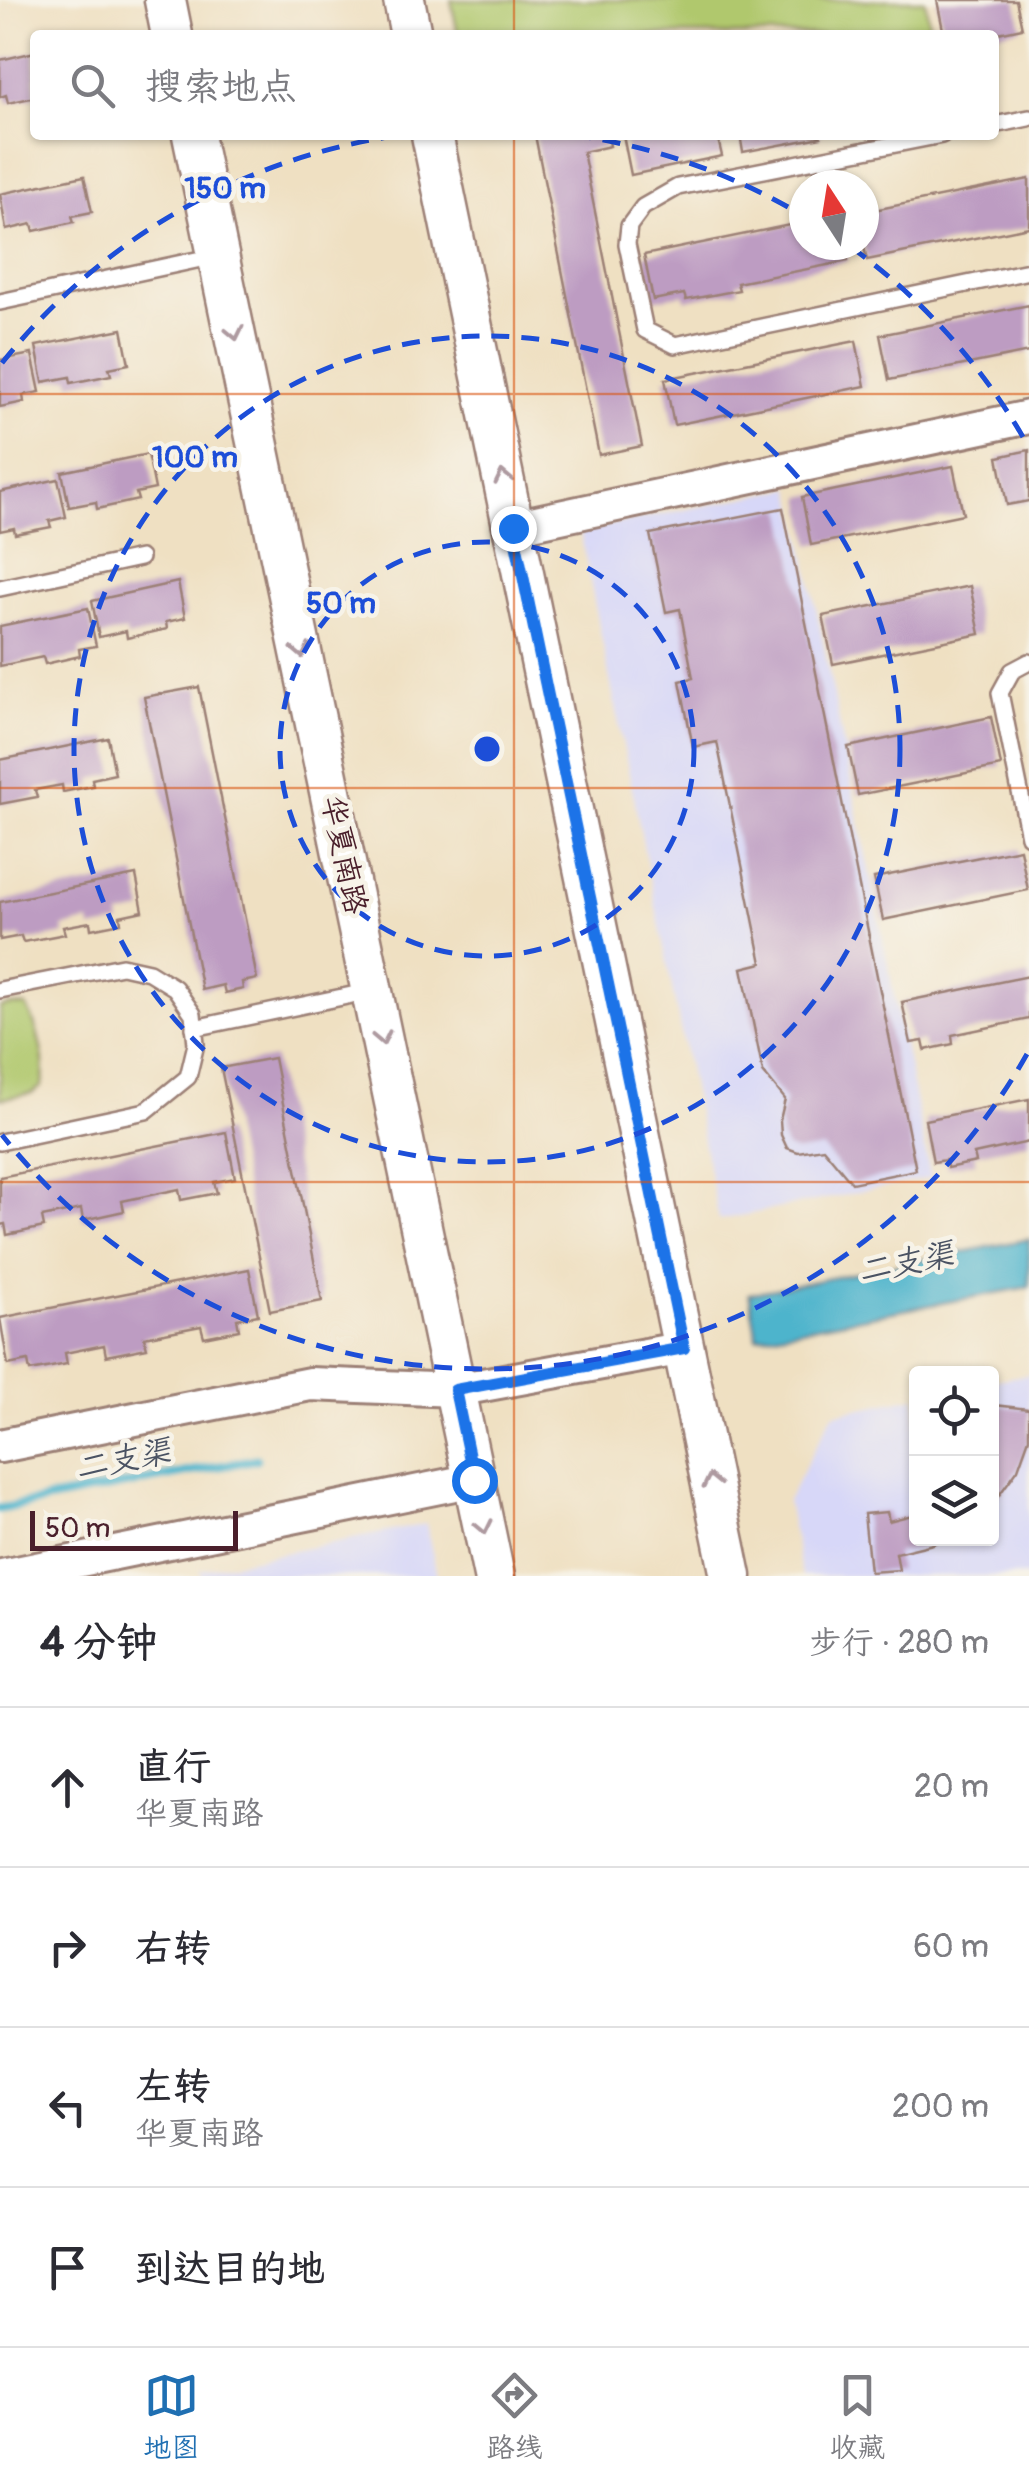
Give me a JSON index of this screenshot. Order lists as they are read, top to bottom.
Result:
{
  "streets": {
    "street": ["华夏南路"]
  },
  "water": ["二支渠"],
  "scale_bar": "50 m",
  "north": "top",
  "page": {
    "search": "搜索地点",
    "scale": "50 m",
    "heading": ["4 分钟", "步行 · 280 m"],
    "list": [
      ["直行", "华夏南路", "20 m"],
      ["右转", "60 m"],
      ["左转", "华夏南路", "200 m"],
      "到达目的地"
    ],
    "nav": ["地图", "路线", "收藏"]
  },
  "rings": ["150 m", "100 m", "50 m"]
}
